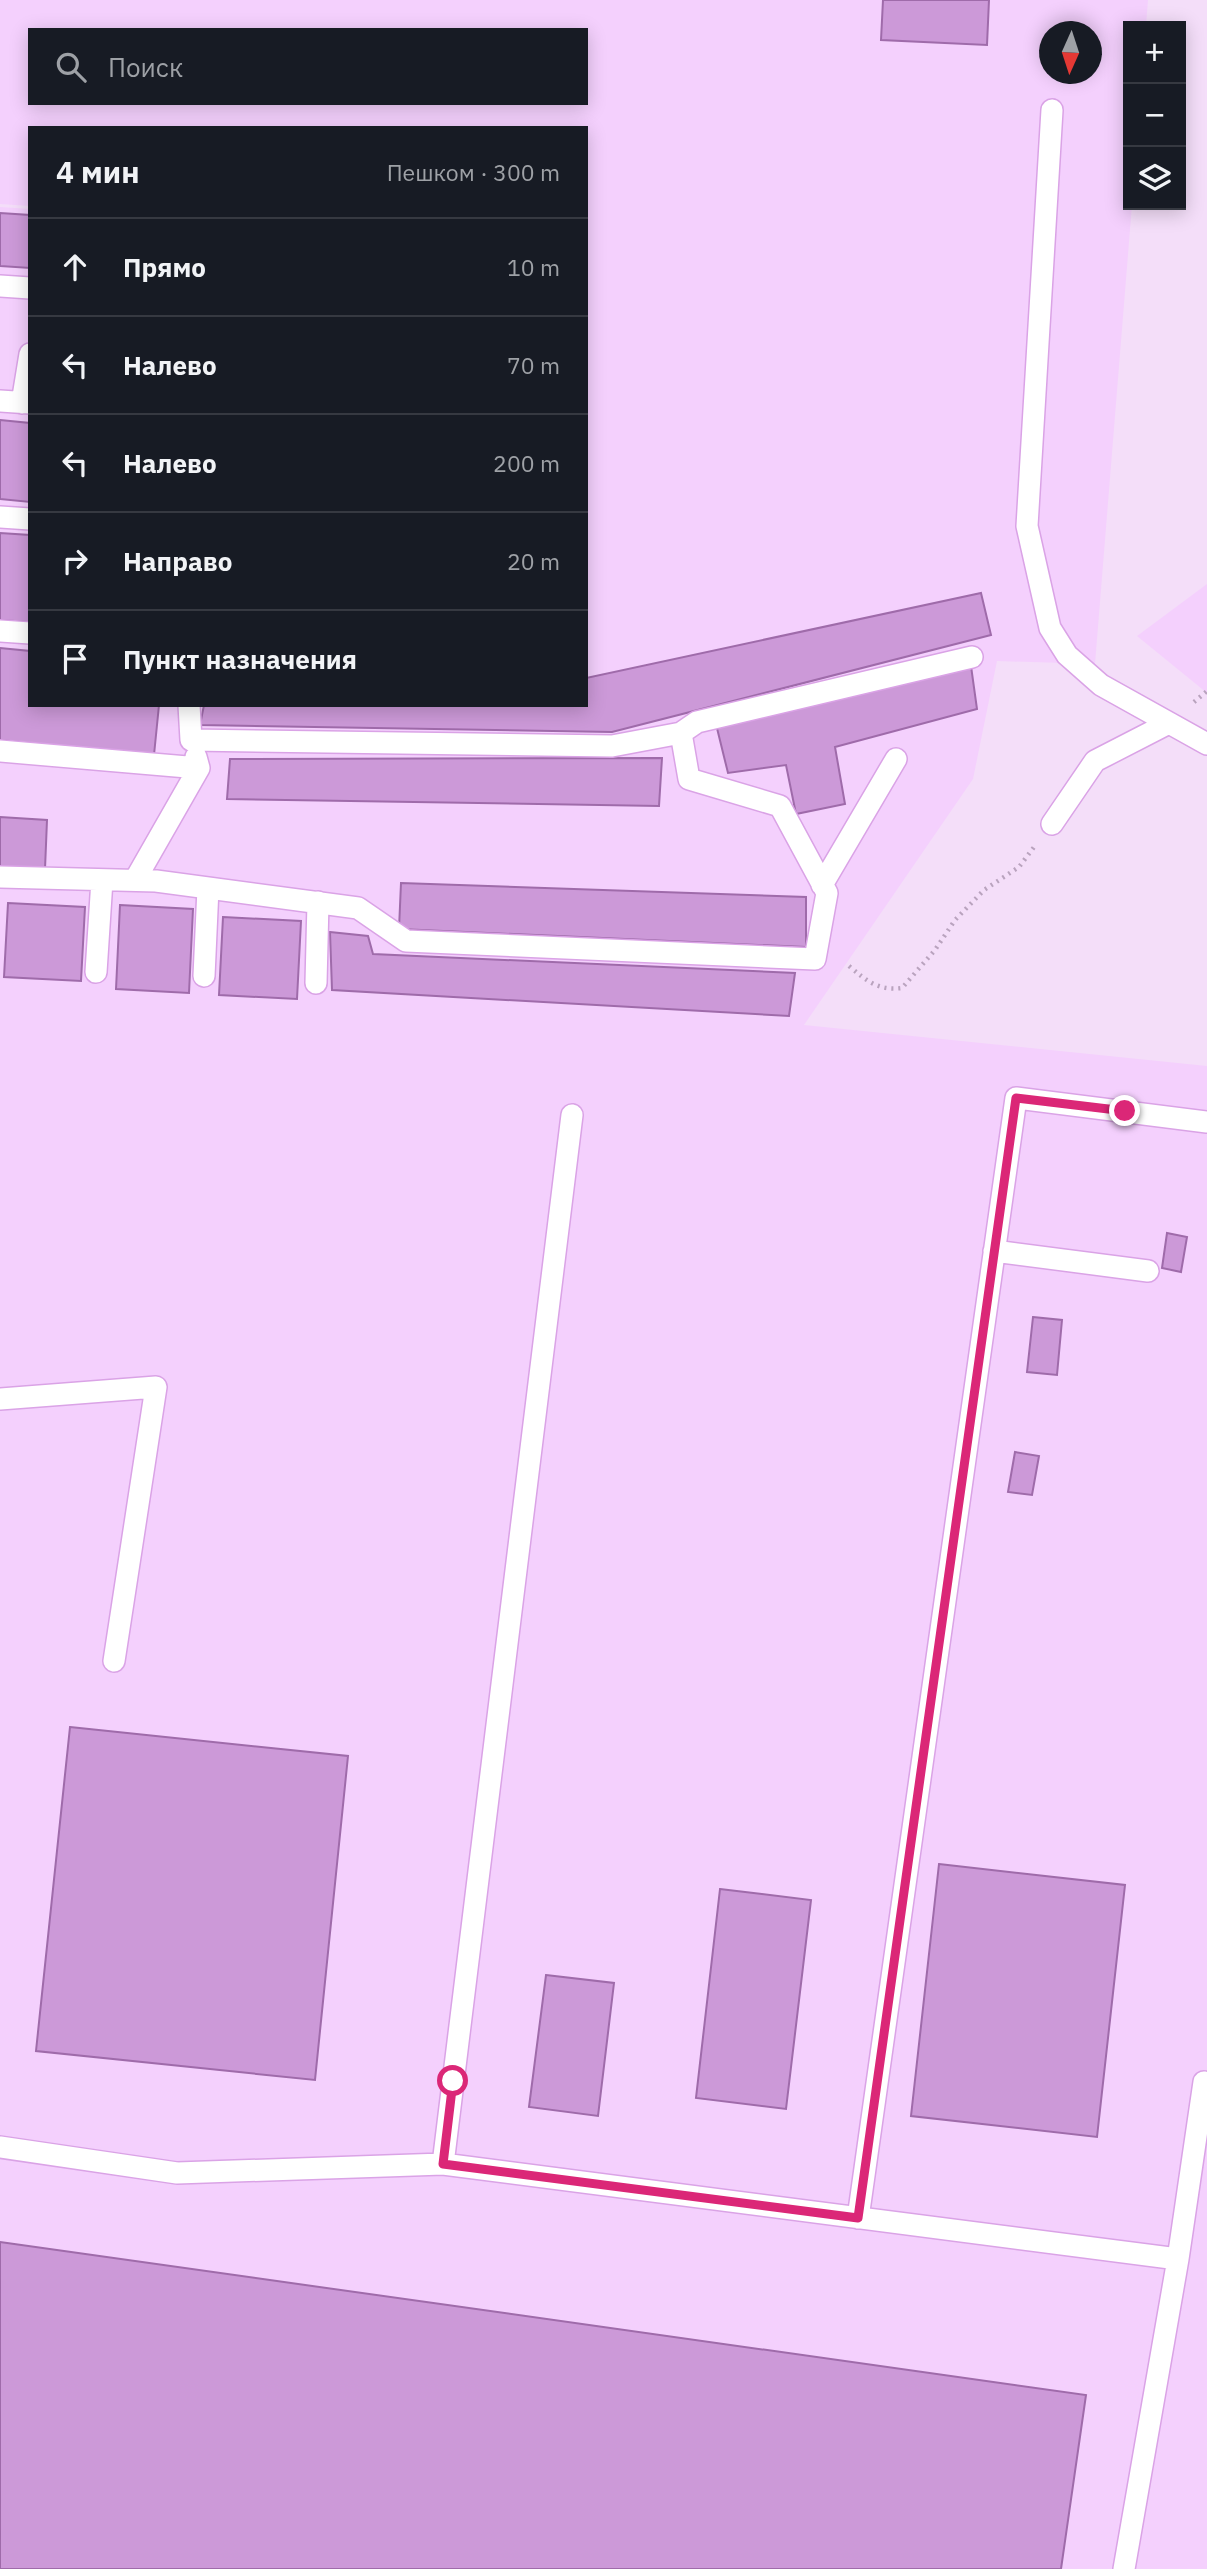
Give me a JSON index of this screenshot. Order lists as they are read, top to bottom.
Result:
{
  "north": "bottom",
  "page": {
    "map_buttons": ["+", "−"],
    "search": "Поиск",
    "heading": ["4 мин", "Пешком · 300 m"],
    "list": [
      ["Прямо", "10 m"],
      ["Налево", "70 m"],
      ["Налево", "200 m"],
      ["Направо", "20 m"],
      "Пункт назначения"
    ]
  }
}
